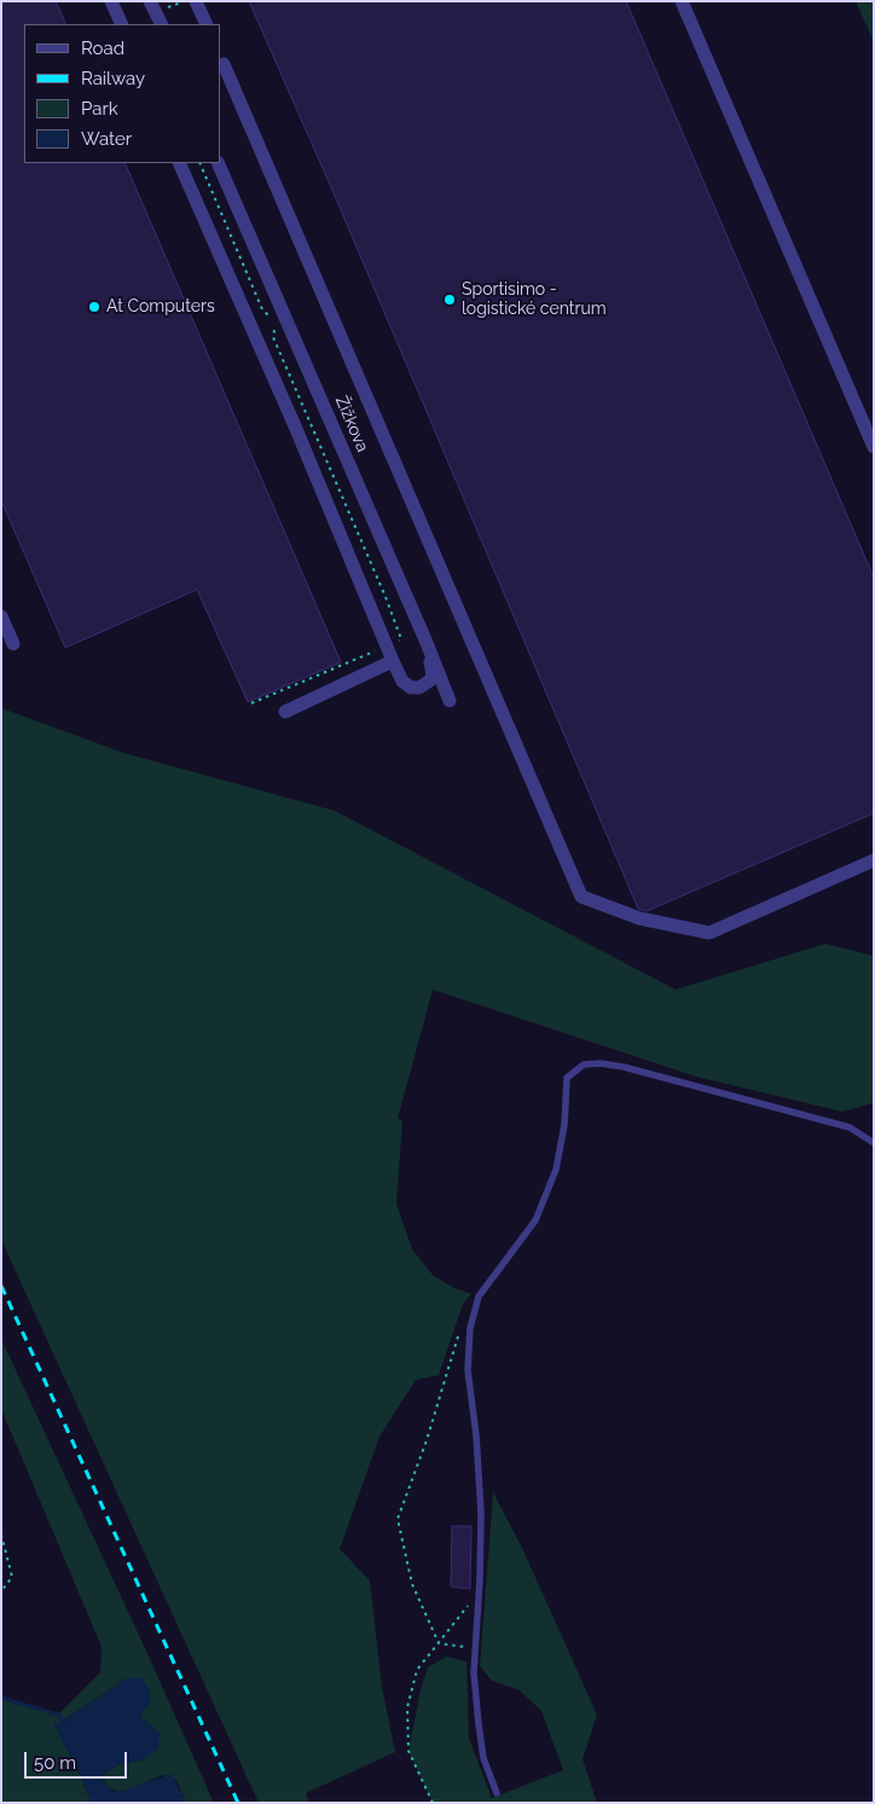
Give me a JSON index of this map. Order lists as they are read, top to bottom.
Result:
{
  "streets": {
    "street": ["Žižkova"]
  },
  "places": ["Sportisimo - logistické centrum", "At Computers"],
  "legend": [
    "Road",
    "Railway",
    "Park",
    "Water"
  ],
  "scale_bar": "50 m"
}
